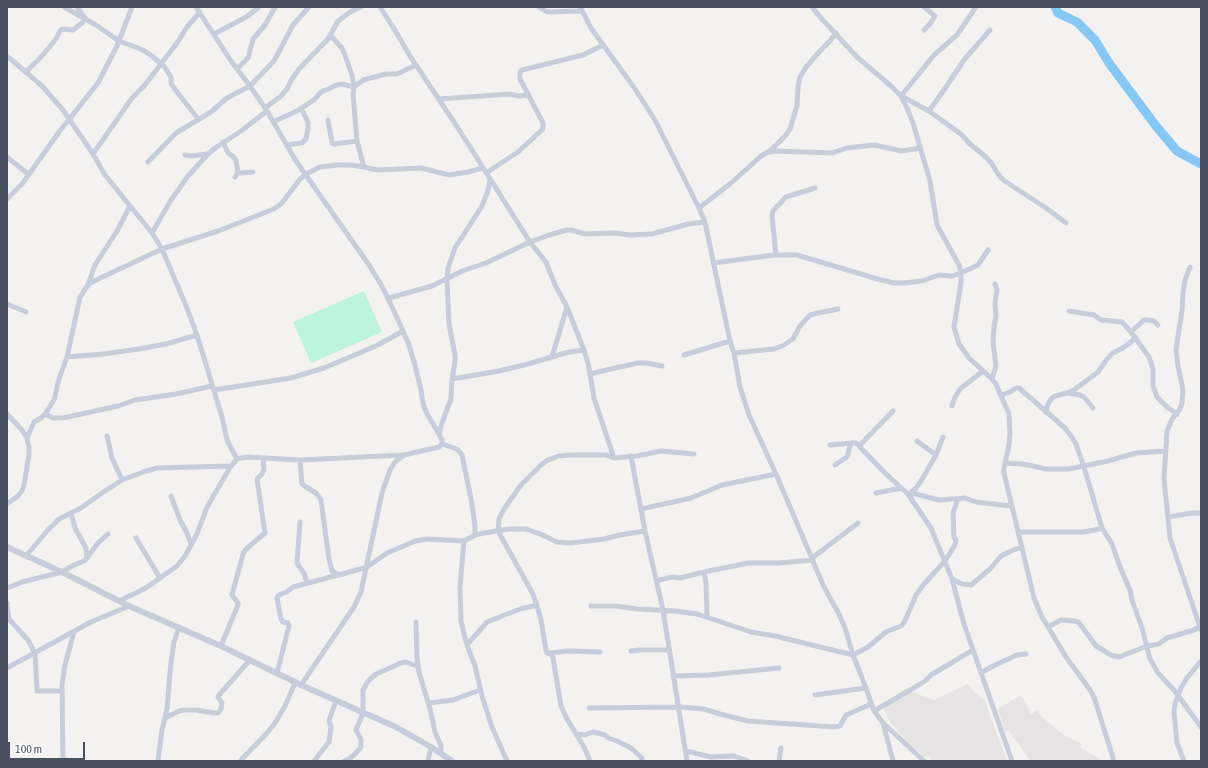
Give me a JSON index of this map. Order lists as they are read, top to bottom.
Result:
{
  "scale_bar": "100 m"
}
